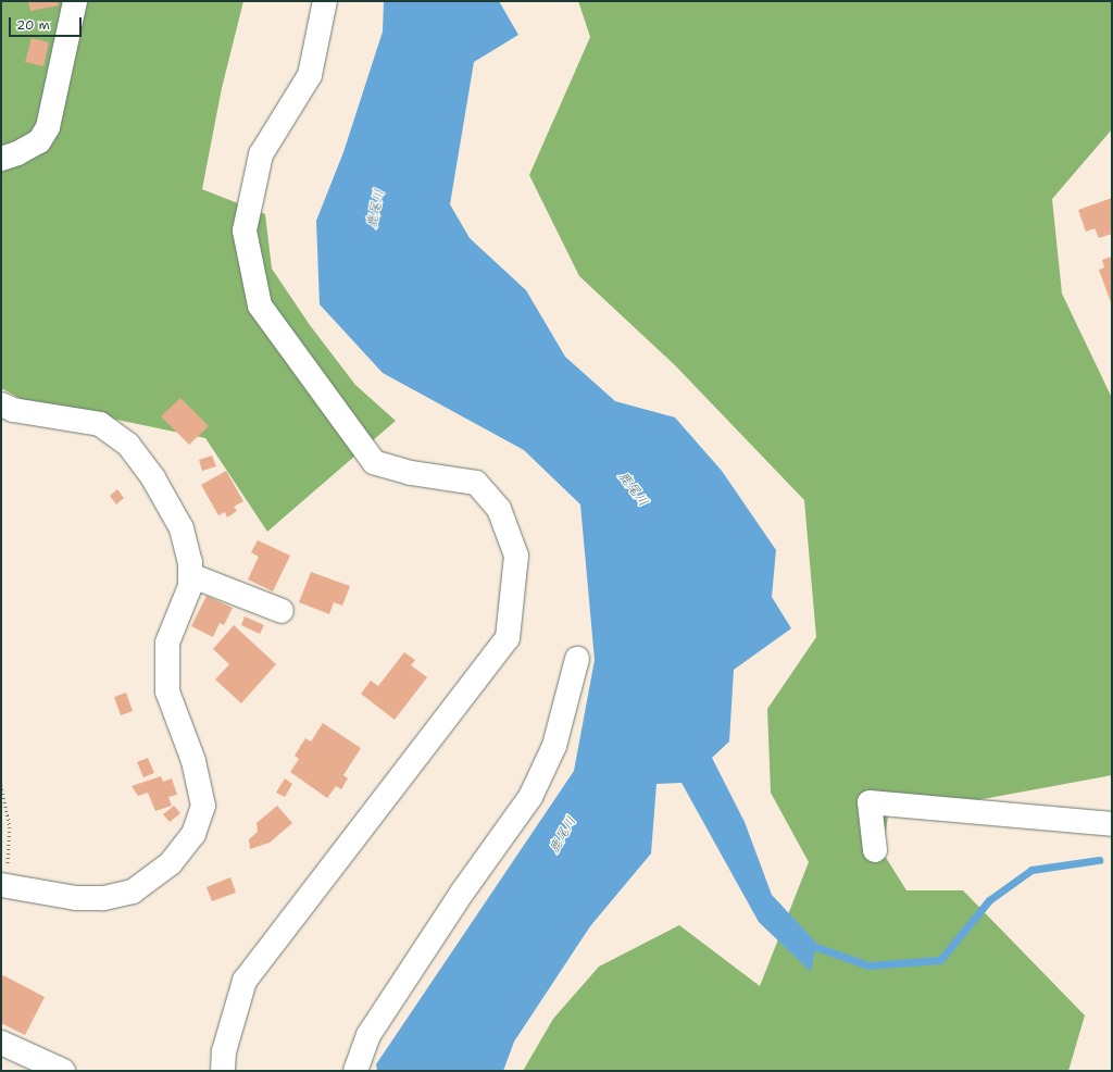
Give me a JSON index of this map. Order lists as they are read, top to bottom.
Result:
{
  "water": ["鹿尾川"],
  "scale_bar": "20 m"
}
